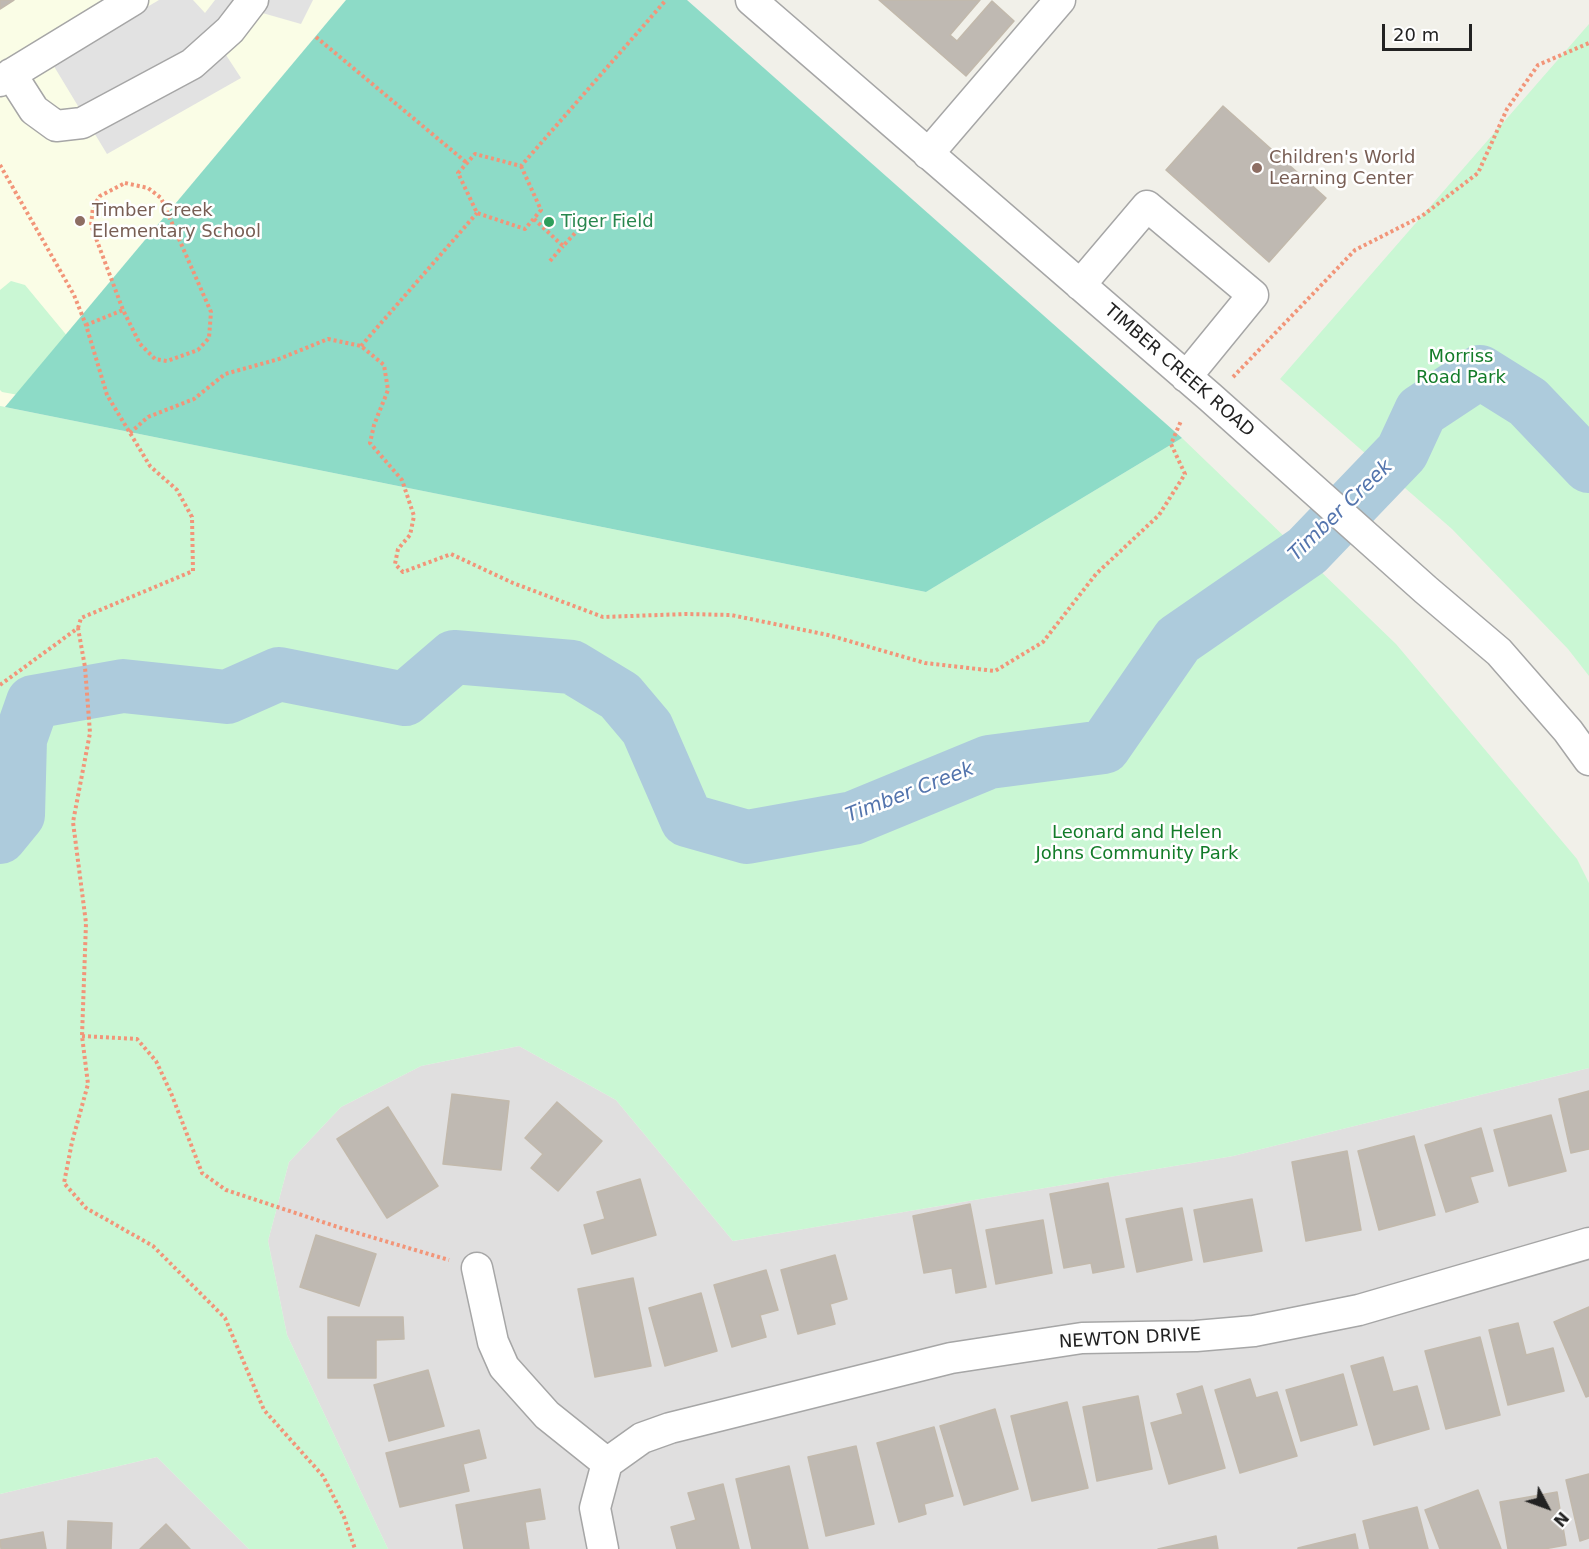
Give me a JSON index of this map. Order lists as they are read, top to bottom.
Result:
{
  "streets": {
    "street": ["TIMBER CREEK ROAD", "NEWTON DRIVE"]
  },
  "water": ["Timber Creek"],
  "parks": ["Morriss Road Park", "Leonard and Helen Johns Community Park"],
  "places": ["Children's World Learning Center", "Timber Creek Elementary School", "Tiger Field"],
  "scale_bar": "20 m",
  "north": "bottom right"
}
